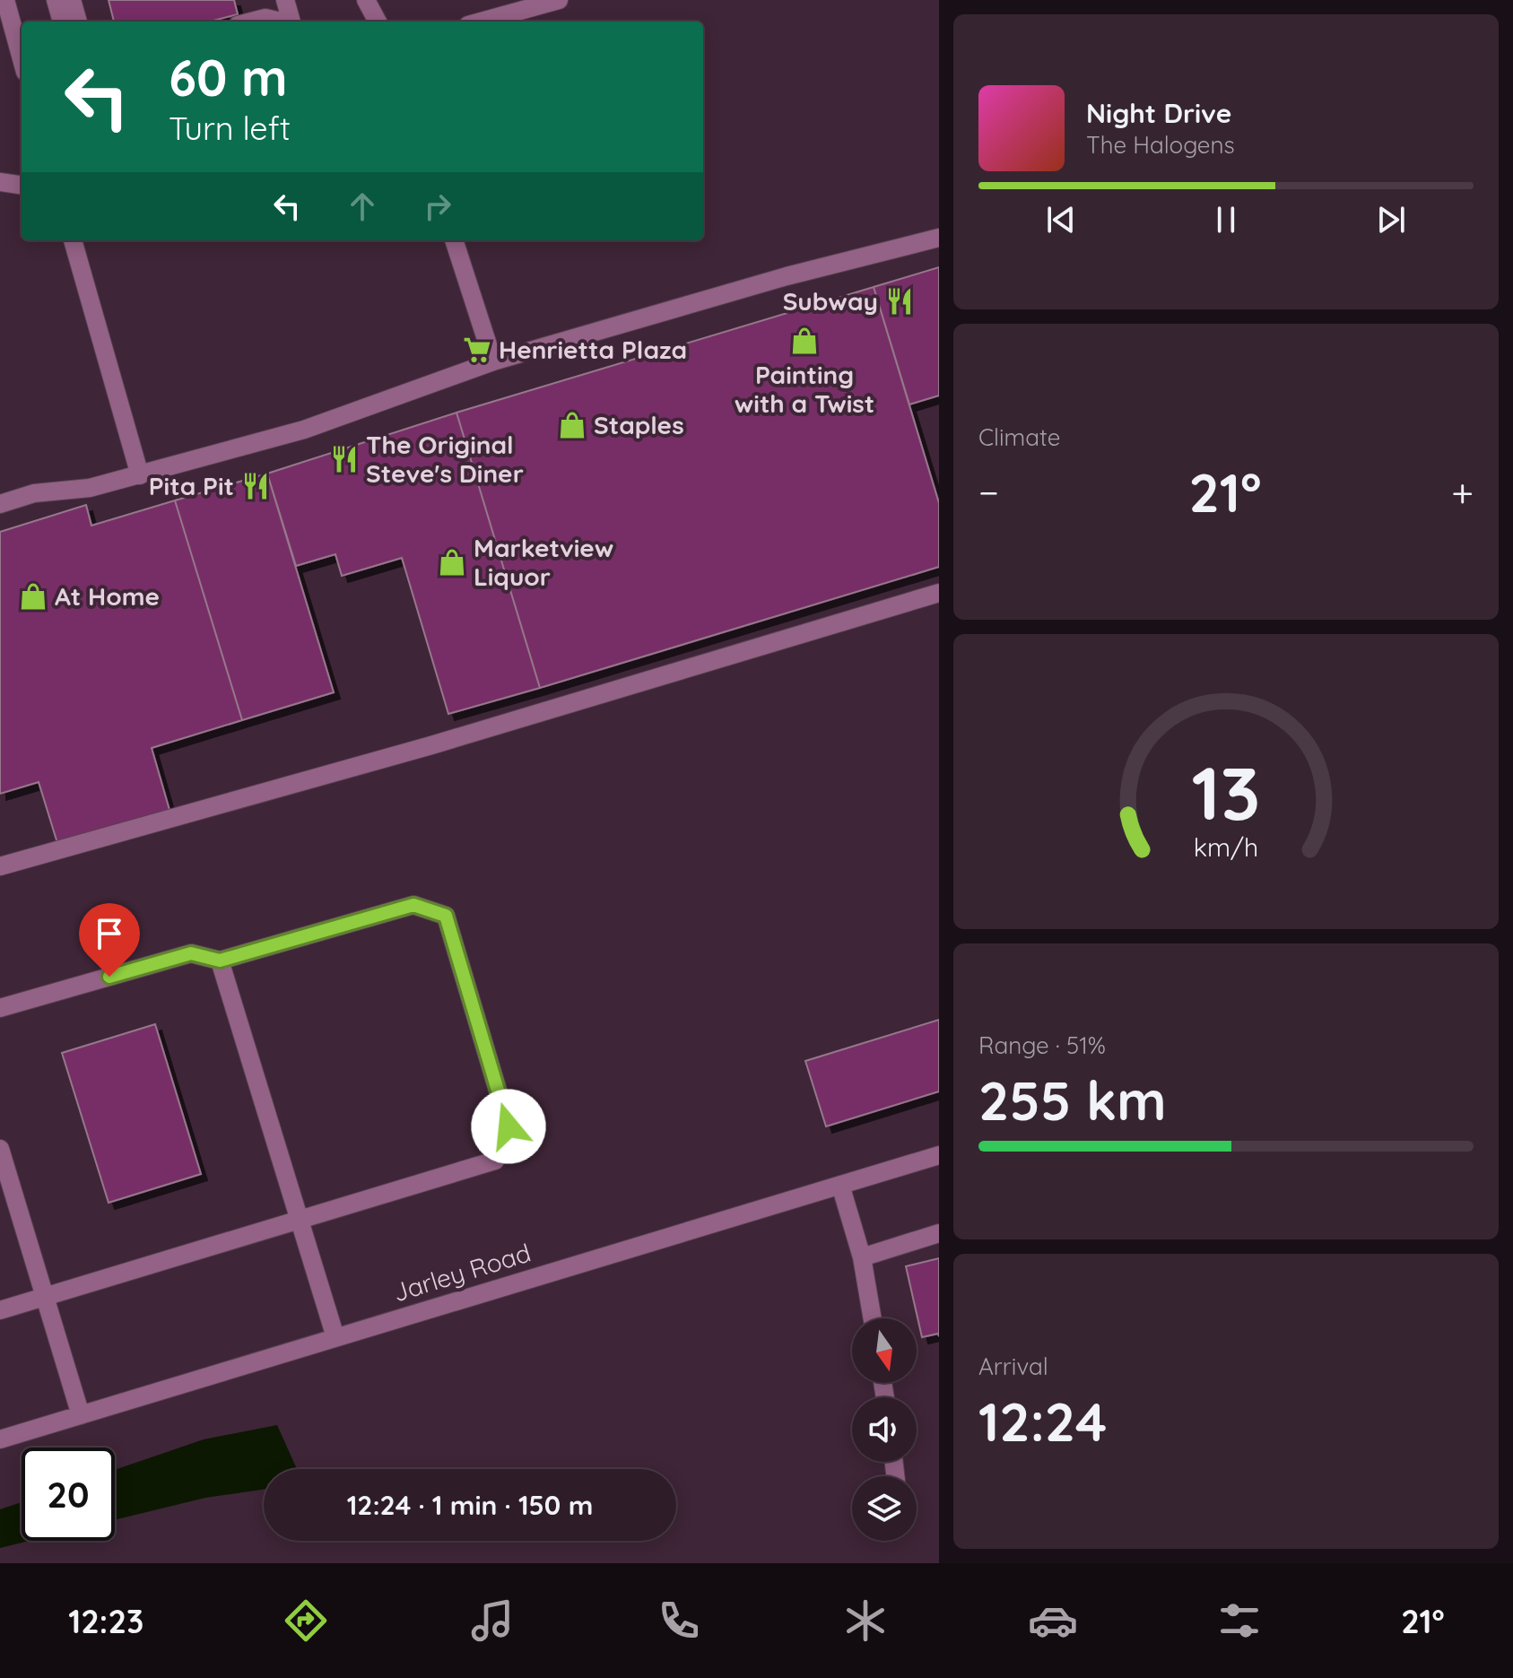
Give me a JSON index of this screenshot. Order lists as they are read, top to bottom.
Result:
{
  "streets": {
    "street": ["Jarley Road"]
  },
  "places": {
    "restaurant": ["Subway", "The Original Steve's Diner", "Pita Pit"],
    "shop": [
      "Painting with a Twist",
      "Staples",
      "Marketview Liquor",
      "At Home"
    ],
    "supermarket": ["Henrietta Plaza"]
  },
  "north": "bottom",
  "page": {
    "turn": ["60 m", "Turn left"],
    "song": ["Night Drive", "The Halogens"],
    "tile": [
      "Climate",
      ["Range · 51%", "255 km"],
      ["Arrival", "12:24"]
    ],
    "heat": ["−", "21°", "+"],
    "limit": "20",
    "trip": "12:24 · 1 min · 150 m",
    "tabs": ["12:23", "21°"],
    "gauge": ["13", "km/h"]
  }
}
